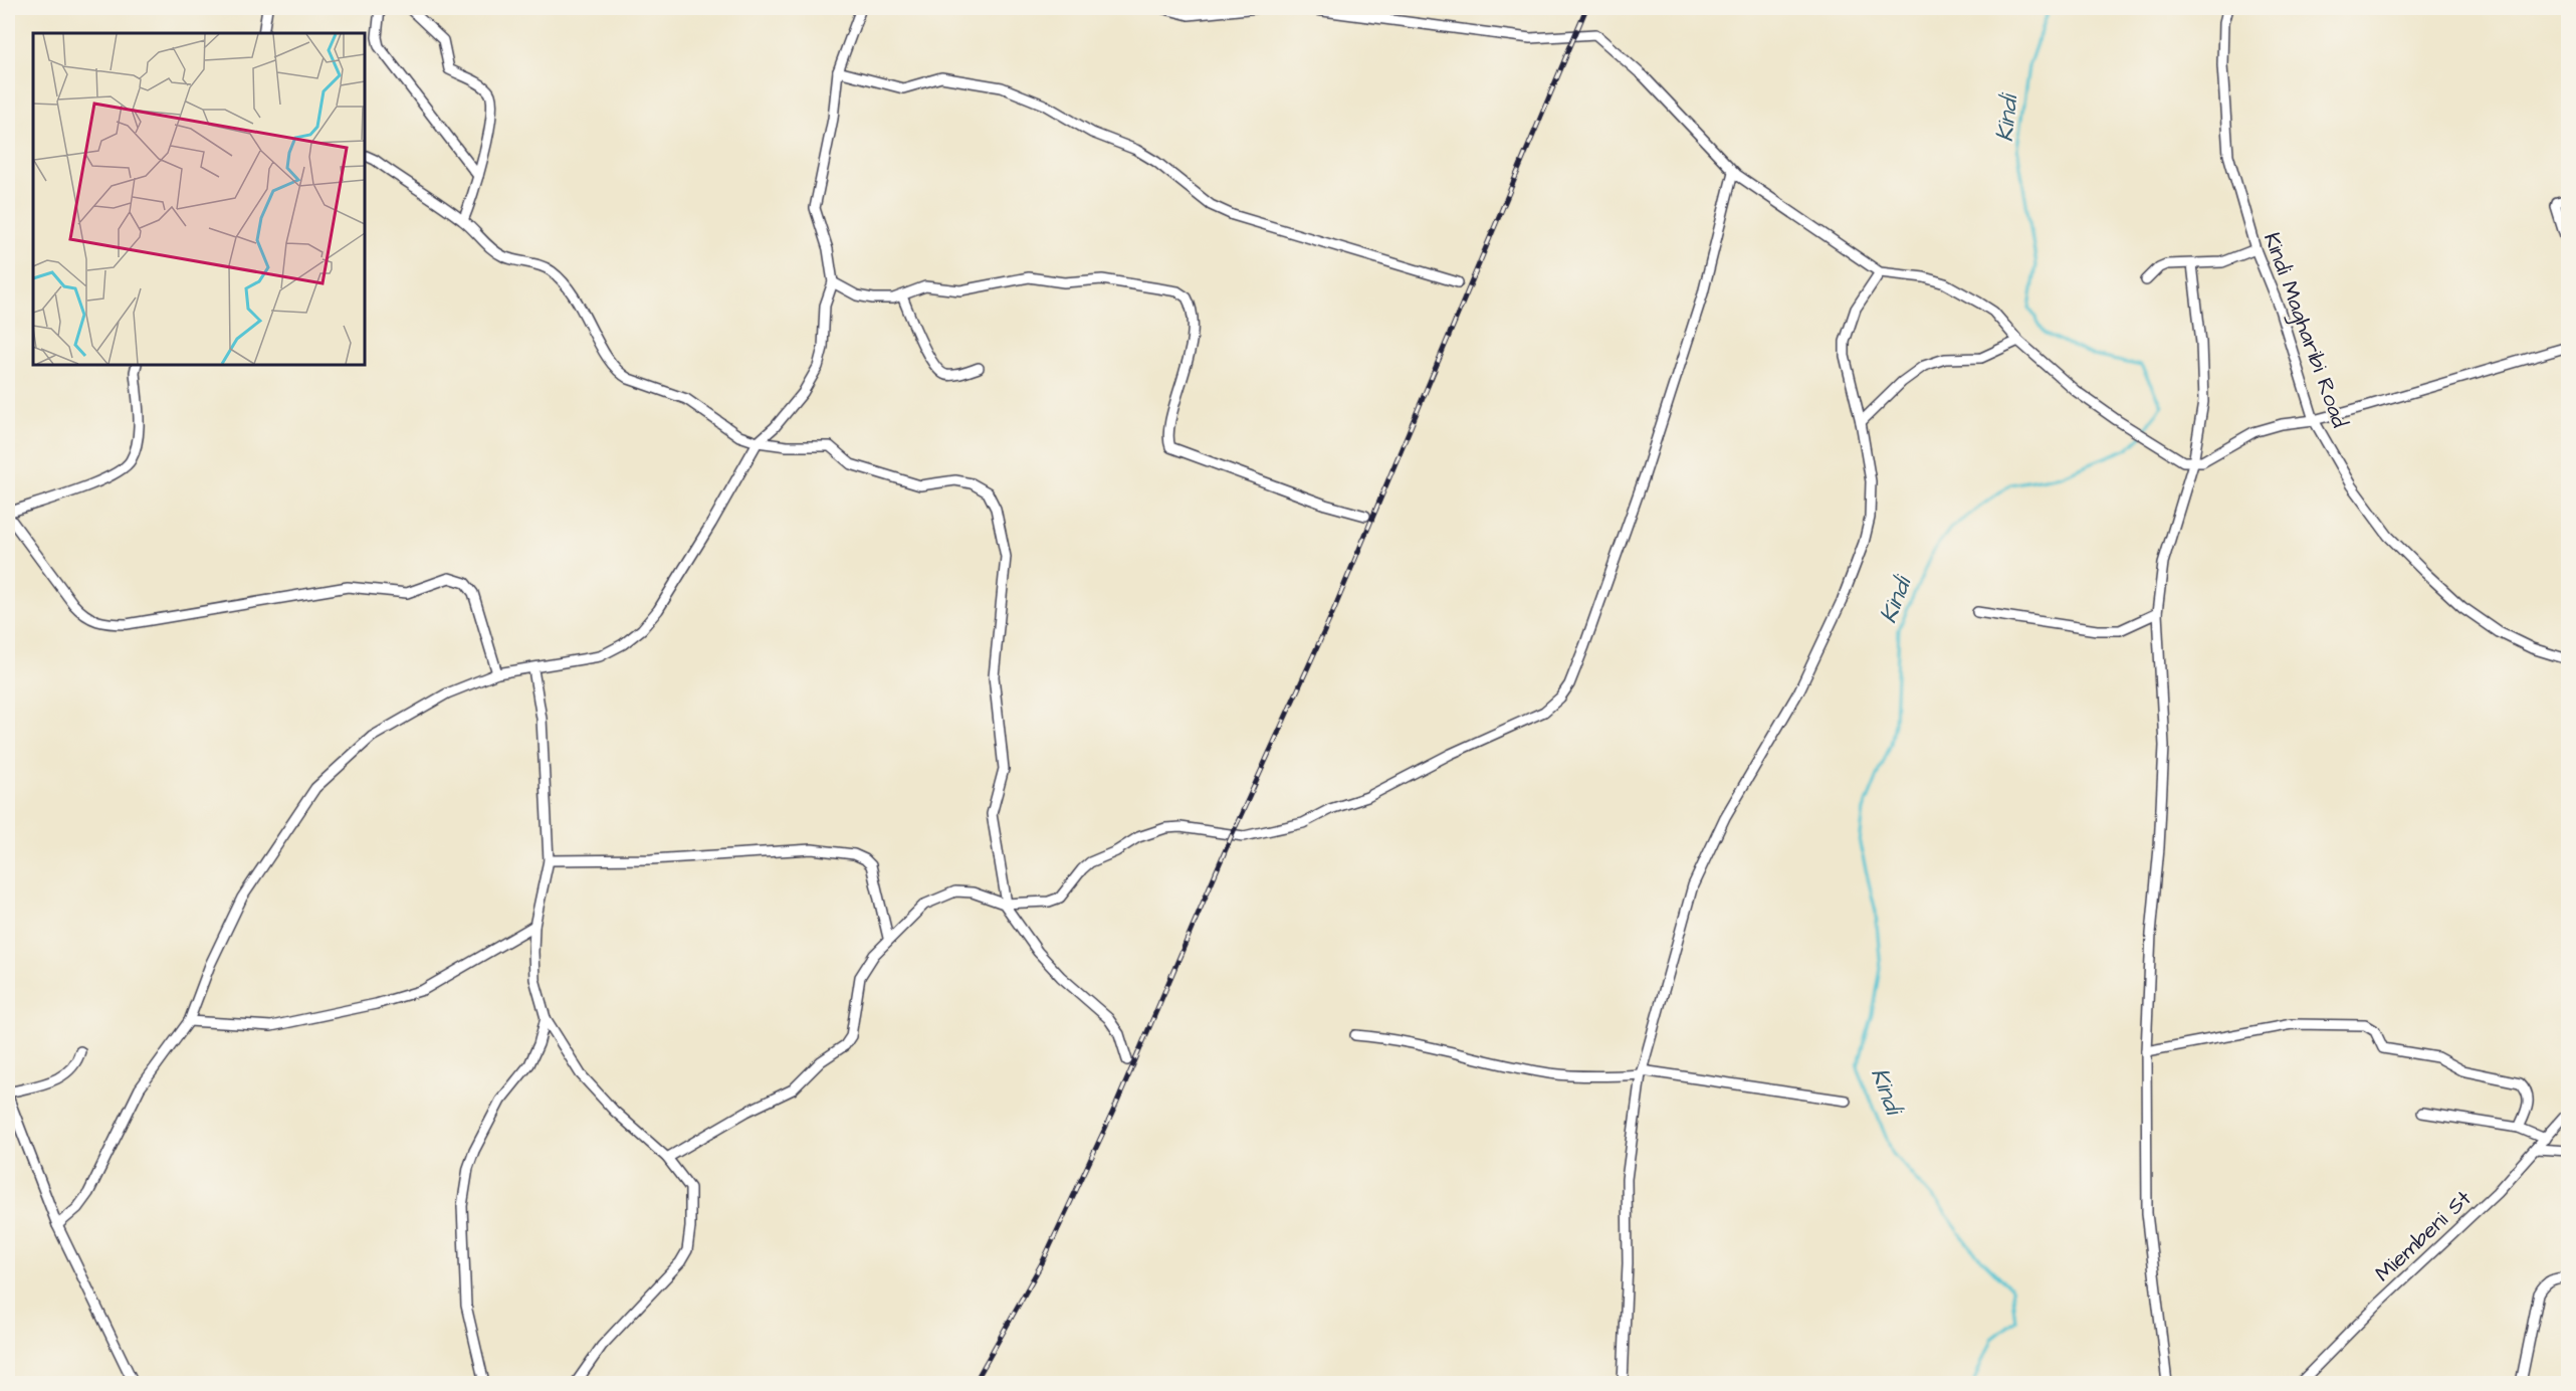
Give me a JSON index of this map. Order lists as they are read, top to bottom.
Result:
{
  "streets": {
    "street": ["Kindi Magharibi Road", "Miembeni St"]
  },
  "water": ["Kindi"]
}
